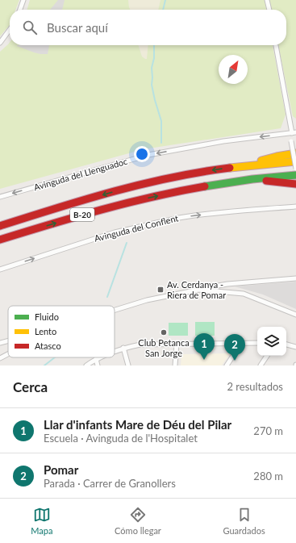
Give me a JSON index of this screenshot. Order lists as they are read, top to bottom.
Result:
{
  "streets": {
    "highway": ["B-20"],
    "street": ["Avinguda del Llenguadoc", "Avinguda del Conflent"]
  },
  "one_way": ["Avinguda del Llenguadoc", "Avinguda del Conflent"],
  "places": {
    "transit": ["Av. Cerdanya - Riera de Pomar"],
    "other": ["Club Petanca San Jorge"]
  },
  "legend": ["Fluido", "Lento", "Atasco"],
  "north": "top right",
  "page": {
    "search": "Buscar aquí",
    "pins": ["1", "2"],
    "heading": ["Cerca", "2 resultados"],
    "list": [
      {
        "mark": "1",
        "name": "Llar d'infants Mare de Déu del Pilar",
        "note": "Escuela · Avinguda de l'Hospitalet",
        "value": "270 m"
      },
      {
        "mark": "2",
        "name": "Pomar",
        "note": "Parada · Carrer de Granollers",
        "value": "280 m"
      }
    ],
    "nav": ["Mapa", "Cómo llegar", "Guardados"]
  }
}
